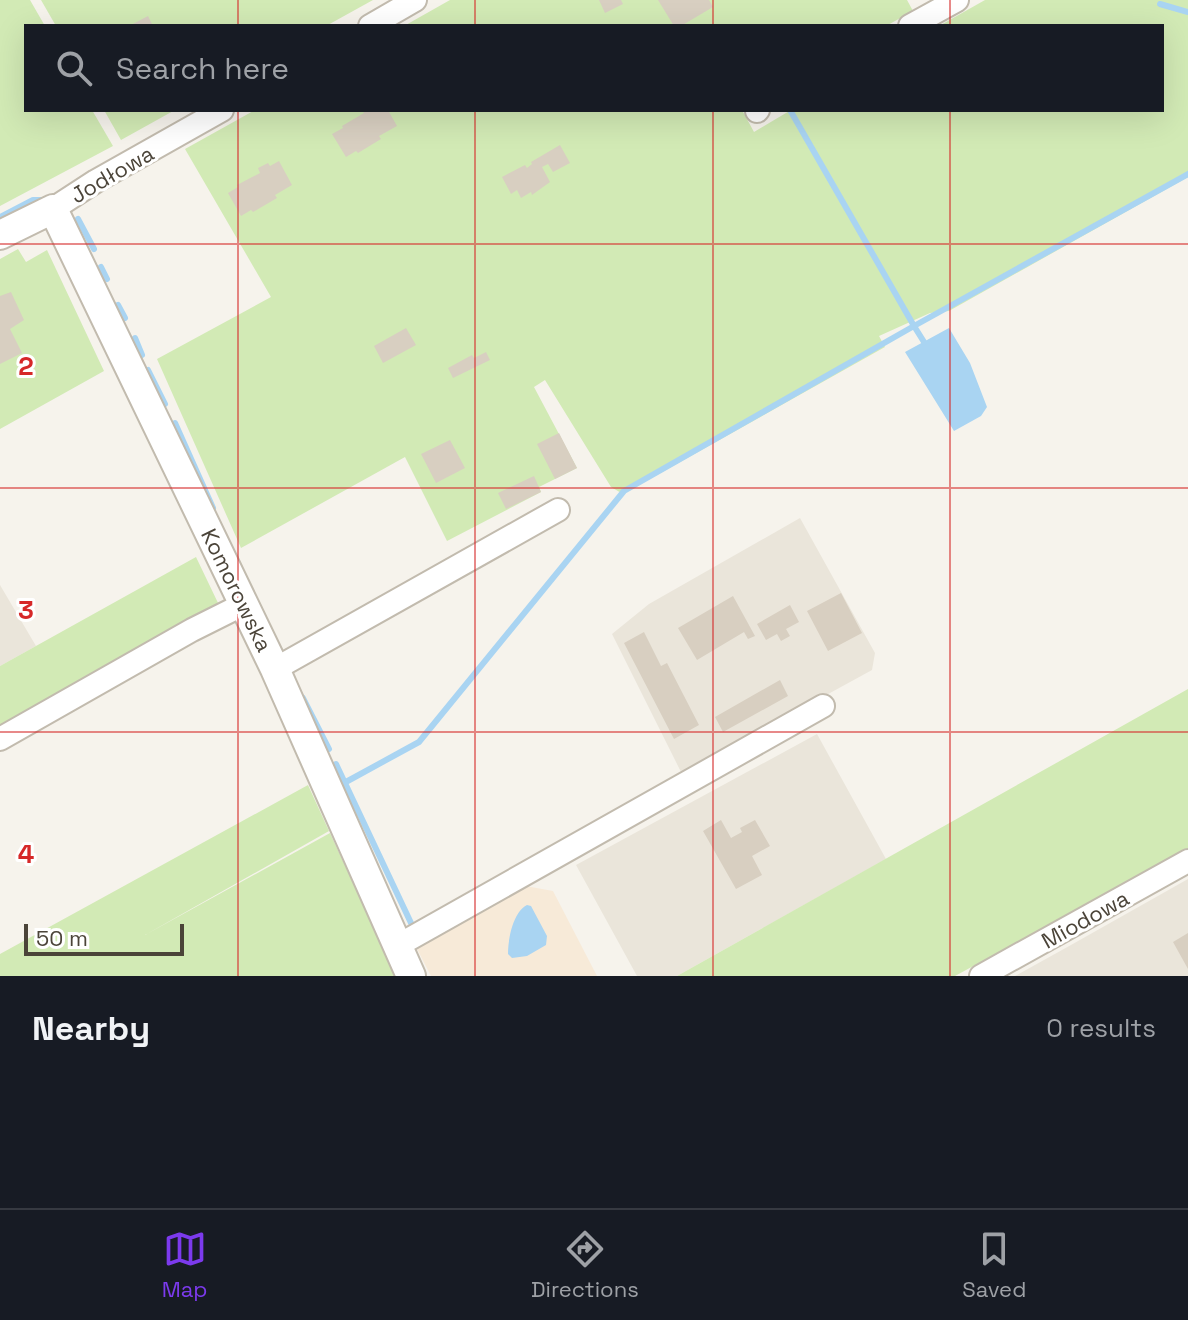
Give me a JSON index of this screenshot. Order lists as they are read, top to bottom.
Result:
{
  "streets": {
    "street": ["Jodłowa", "Komorowska", "Miodowa"]
  },
  "crossings": [
    ["Jodłowa", "Komorowska"]
  ],
  "scale_bar": "50 m",
  "page": {
    "search": "Search here",
    "scale": "50 m",
    "heading": ["Nearby", "0 results"],
    "nav": ["Map", "Directions", "Saved"]
  },
  "grid": {
    "rows": ["2", "3", "4"]
  }
}
